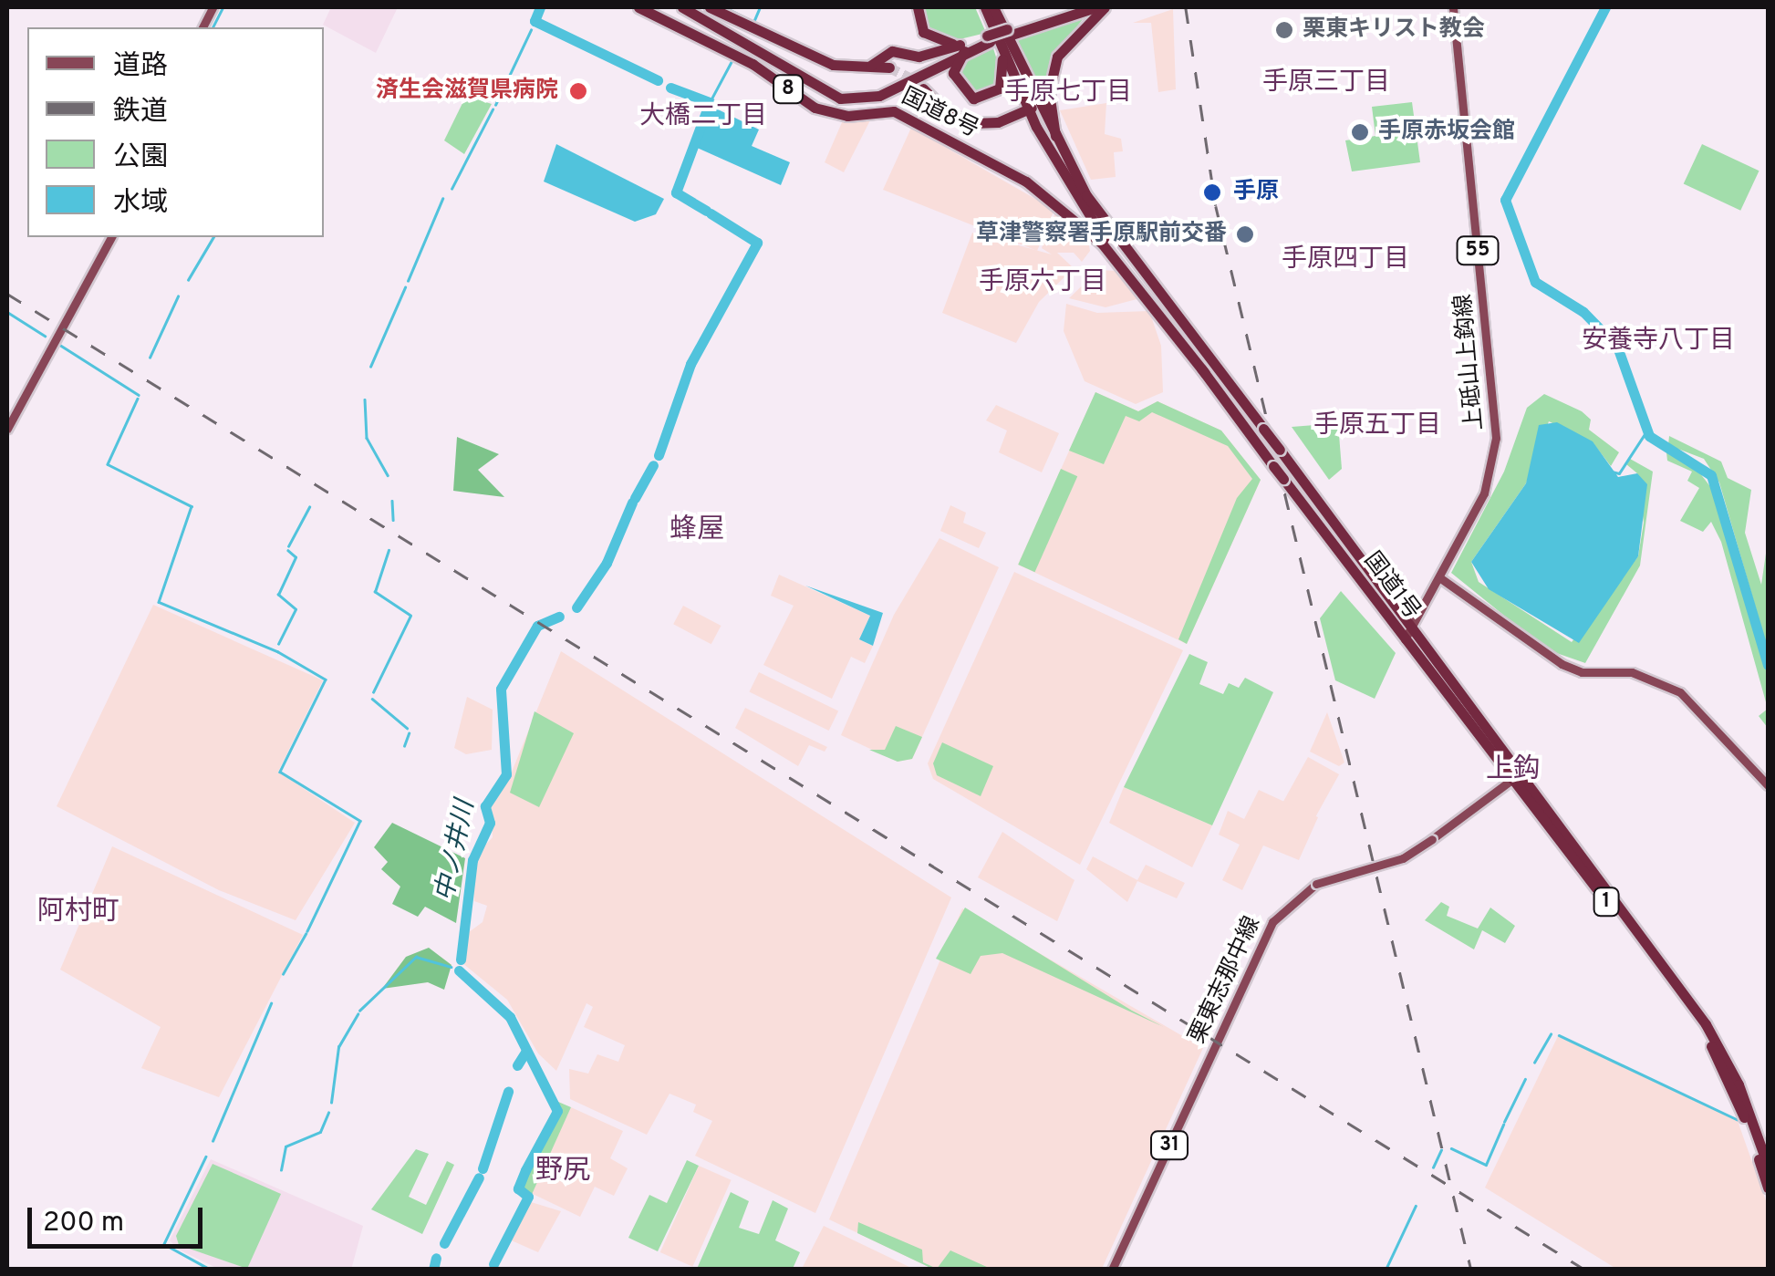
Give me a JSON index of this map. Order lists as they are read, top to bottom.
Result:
{
  "streets": {
    "highway": [
      "8",
      "国道8号",
      "国道1号",
      "1"
    ],
    "main road": [
      "55",
      "上砥山上鈎線",
      "栗東志那中線",
      "31"
    ]
  },
  "crossings": [
    ["8", "国道8号"],
    ["8", "国道1号"],
    ["国道8号", "国道1号"],
    ["上砥山上鈎線", "国道1号"],
    ["国道1号", "栗東志那中線"]
  ],
  "districts": [
    "手原三丁目",
    "手原七丁目",
    "大橋二丁目",
    "手原四丁目",
    "手原六丁目",
    "安養寺八丁目",
    "手原五丁目",
    "蜂屋",
    "上鈎",
    "阿村町",
    "野尻"
  ],
  "water": ["中ノ井川"],
  "places": [
    "栗東キリスト教会",
    "済生会滋賀県病院",
    "手原赤坂会館",
    "手原",
    "草津警察署手原駅前交番"
  ],
  "legend": [
    "道路",
    "鉄道",
    "公園",
    "水域"
  ],
  "scale_bar": "200 m"
}
